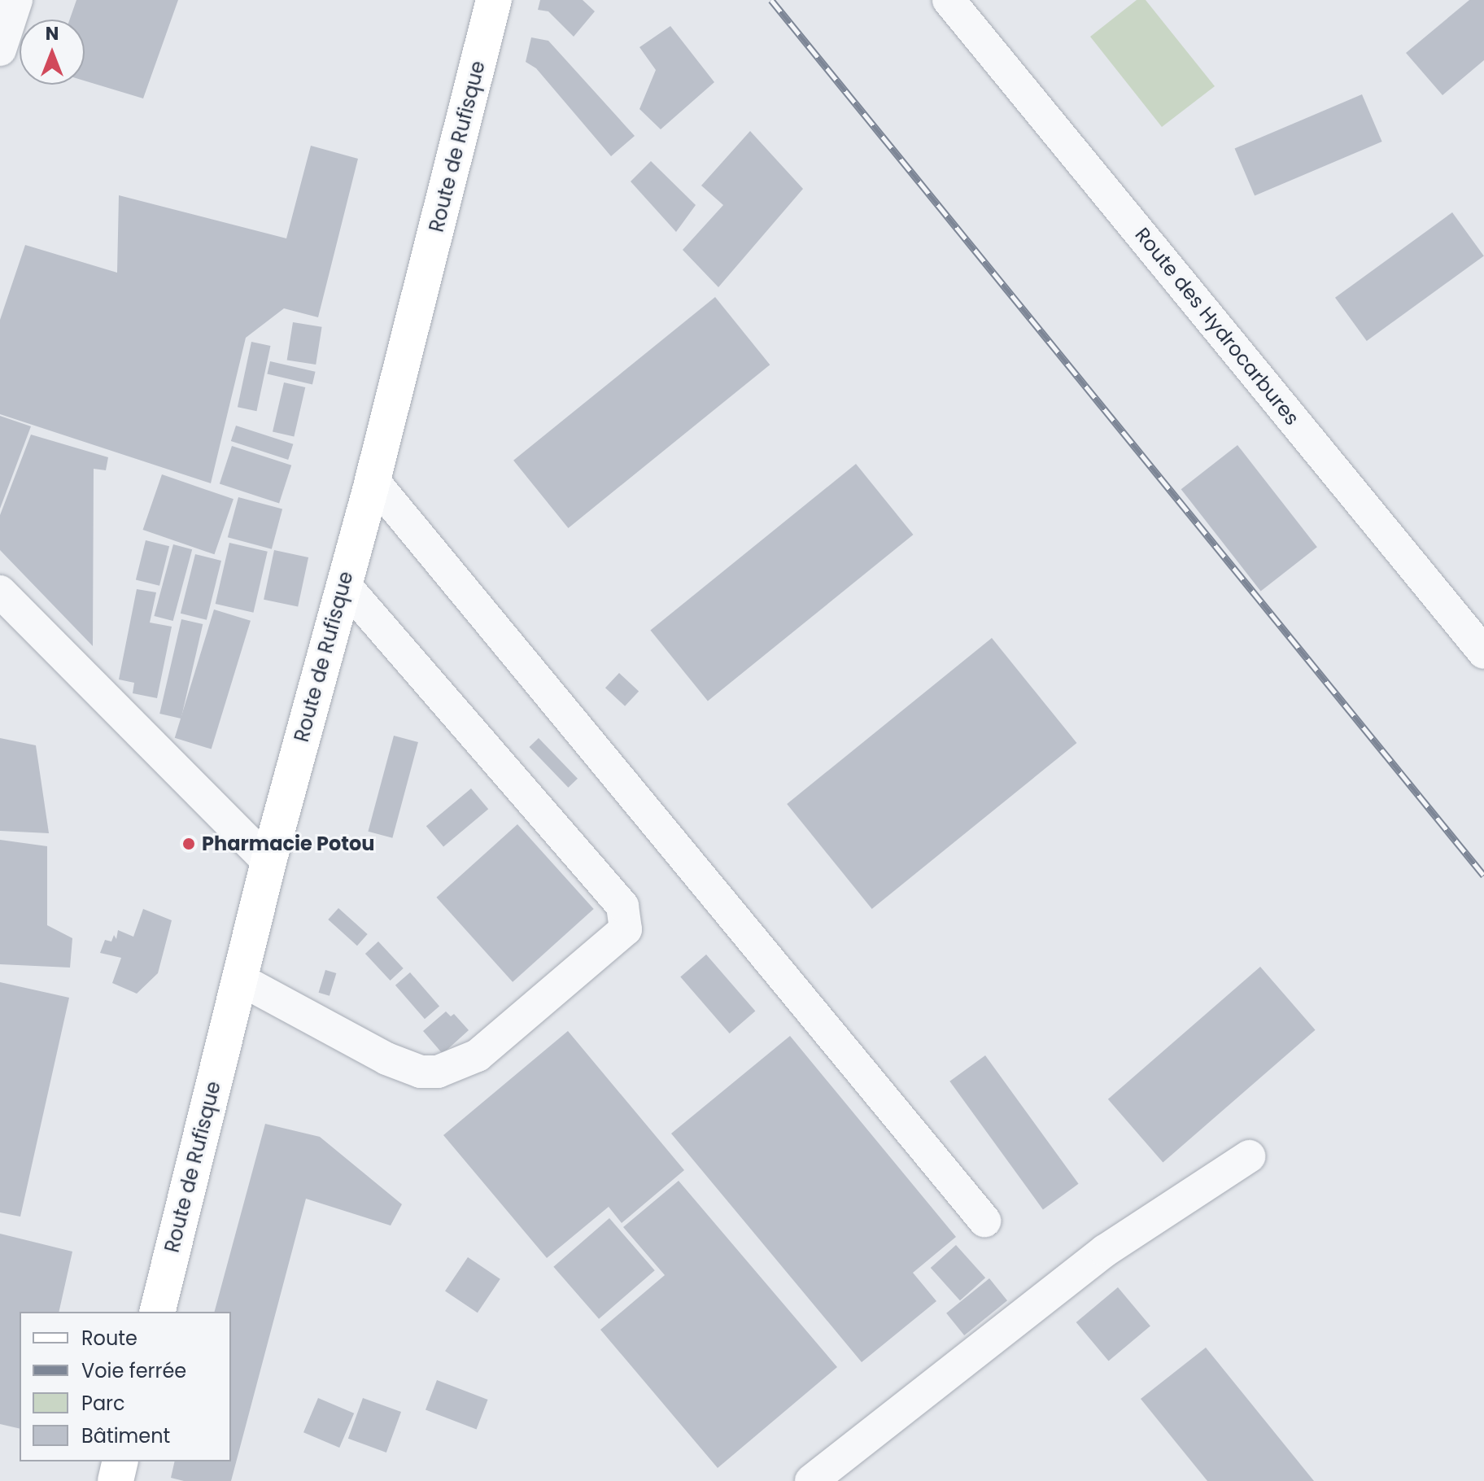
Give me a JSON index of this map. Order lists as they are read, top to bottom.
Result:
{
  "streets": {
    "main road": ["Route de Rufisque"],
    "street": ["Route des Hydrocarbures"]
  },
  "places": ["Pharmacie Potou"],
  "legend": [
    "Route",
    "Voie ferrée",
    "Parc",
    "Bâtiment"
  ],
  "north": "top"
}
